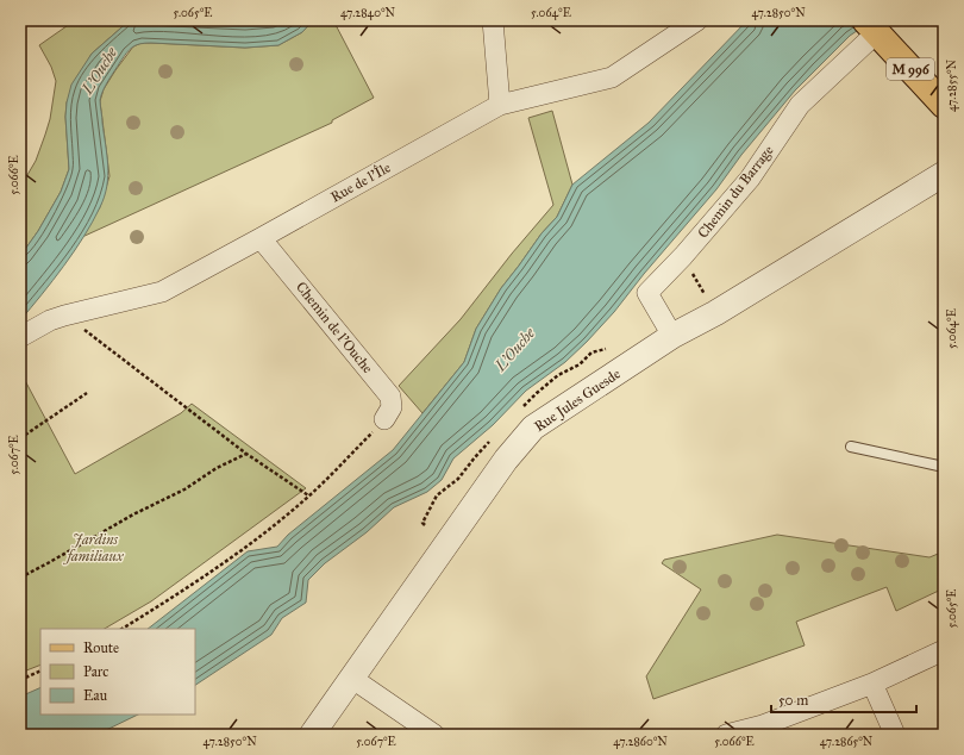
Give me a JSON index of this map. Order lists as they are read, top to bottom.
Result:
{
  "streets": {
    "main road": ["M 996"],
    "street": [
      "Rue de l'Île",
      "Chemin du Barrage",
      "Chemin de l'Ouche",
      "Rue Jules Guesde"
    ]
  },
  "crossings": [
    ["M 996", "Chemin du Barrage"],
    ["Rue de l'Île", "Chemin de l'Ouche"],
    ["Chemin du Barrage", "Rue Jules Guesde"]
  ],
  "water": ["L'Ouche"],
  "parks": ["Jardins familiaux"],
  "legend": ["Route", "Parc", "Eau"],
  "scale_bar": "50 m",
  "coordinates": [
    "5.065°E",
    "47.2840°N",
    "5.064°E",
    "47.2850°N",
    "47.2855°N",
    "5.066°E",
    "5.067°E",
    "47.2860°N",
    "47.2865°N"
  ]
}
